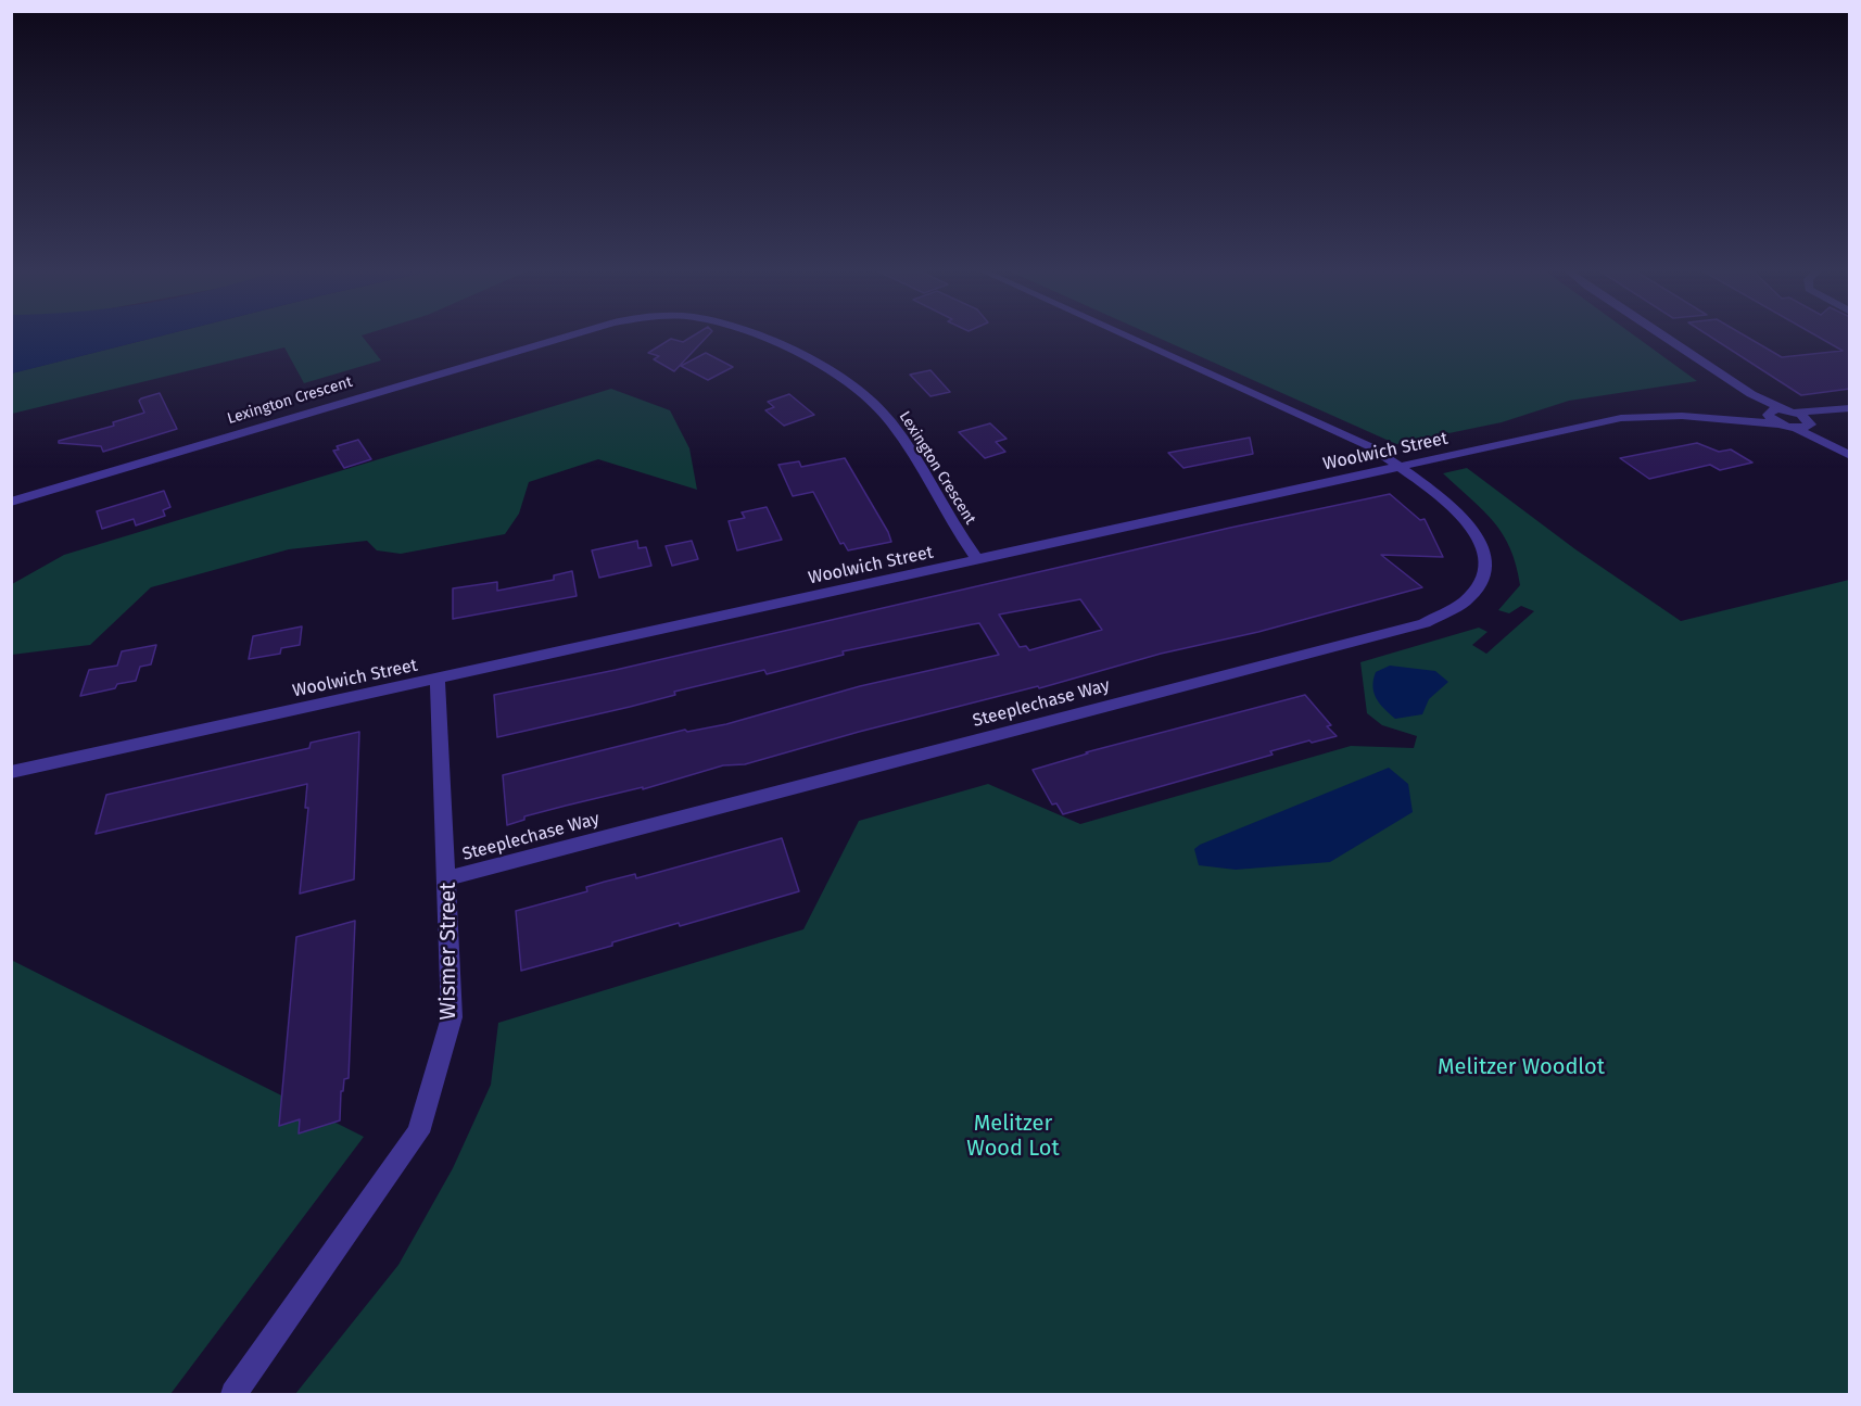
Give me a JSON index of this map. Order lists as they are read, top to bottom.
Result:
{
  "streets": {
    "street": [
      "Lexington Crescent",
      "Woolwich Street",
      "Steeplechase Way",
      "Wismer Street"
    ]
  },
  "crossings": [
    ["Lexington Crescent", "Woolwich Street"],
    ["Woolwich Street", "Steeplechase Way"],
    ["Woolwich Street", "Wismer Street"],
    ["Steeplechase Way", "Wismer Street"]
  ],
  "parks": ["Melitzer Woodlot", "Melitzer Wood Lot"]
}
